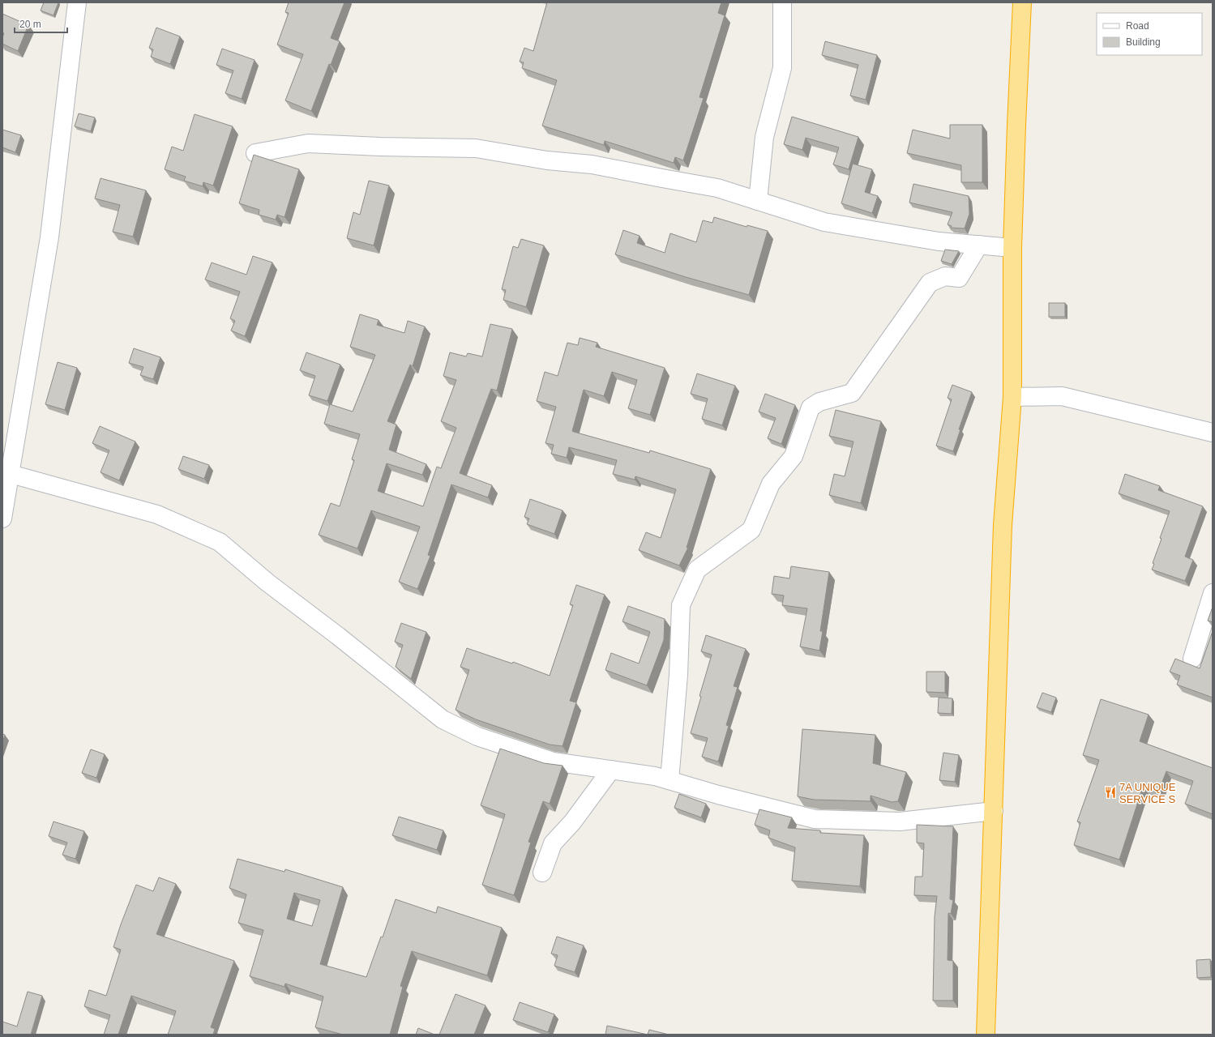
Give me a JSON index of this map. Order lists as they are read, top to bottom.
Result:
{
  "places": {
    "restaurant": ["7A UNIQUE SERVICE S"]
  },
  "legend": ["Road", "Building"],
  "scale_bar": "20 m"
}
